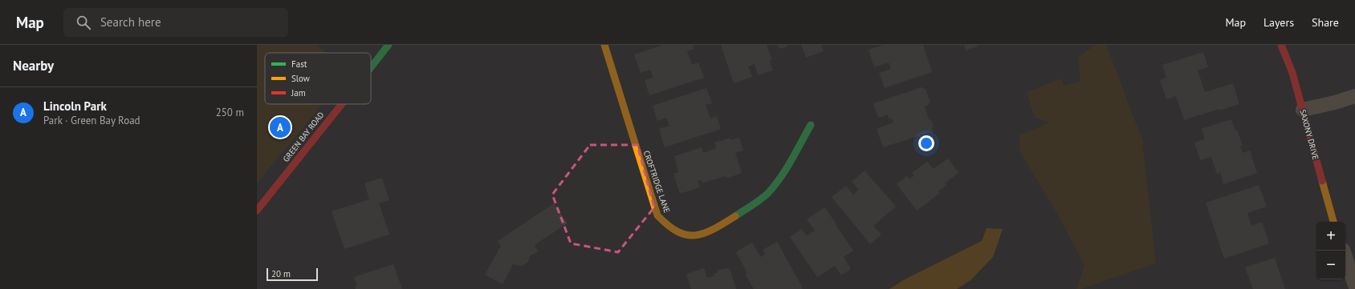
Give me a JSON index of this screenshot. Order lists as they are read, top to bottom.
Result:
{
  "streets": {
    "street": ["SAXONY DRIVE", "GREEN BAY ROAD", "CROFTRIDGE LANE"]
  },
  "legend": ["Fast", "Slow", "Jam"],
  "scale_bar": "20 m",
  "page": {
    "header": "Map",
    "search": "Search here",
    "nav": ["Map", "Layers", "Share"],
    "heading": "Nearby",
    "list": [
      {
        "mark": "A",
        "name": "Lincoln Park",
        "note": "Park · Green Bay Road",
        "value": "250 m"
      }
    ],
    "pins": "A",
    "map_buttons": ["+", "−"],
    "scale": "20 m"
  }
}
